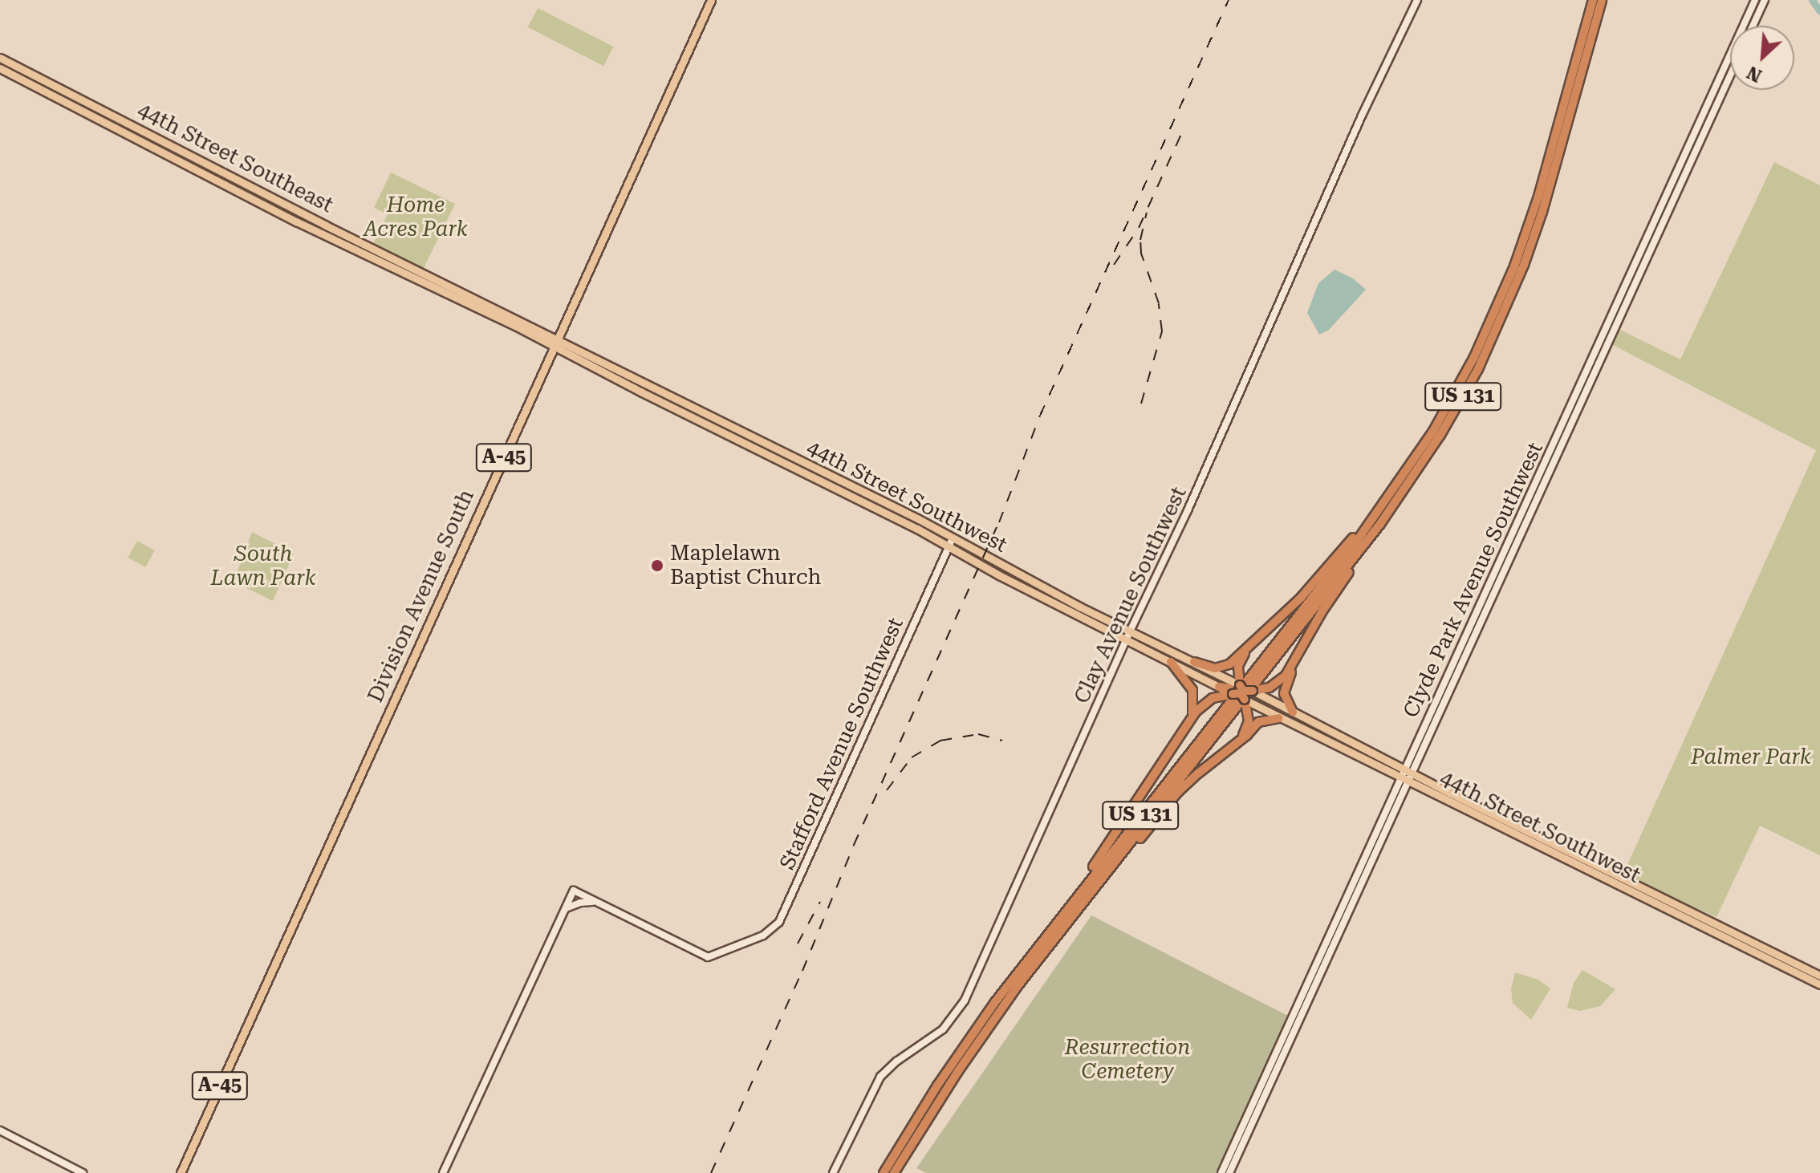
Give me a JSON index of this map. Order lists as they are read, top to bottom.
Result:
{
  "streets": {
    "highway": ["US 131"],
    "main road": [
      "44th Street Southeast",
      "A-45",
      "44th Street Southwest",
      "Clyde Park Avenue Southwest",
      "Clay Avenue Southwest",
      "Division Avenue South",
      "Stafford Avenue Southwest"
    ]
  },
  "crossings": [
    ["44th Street Southeast", "44th Street Southwest"],
    ["44th Street Southeast", "Division Avenue South"],
    ["44th Street Southwest", "Clyde Park Avenue Southwest"],
    ["44th Street Southwest", "Clay Avenue Southwest"],
    ["44th Street Southwest", "Division Avenue South"],
    ["44th Street Southwest", "Stafford Avenue Southwest"]
  ],
  "parks": [
    "Home Acres Park",
    "South Lawn Park",
    "Palmer Park",
    "Resurrection Cemetery"
  ],
  "places": ["Maplelawn Baptist Church"],
  "north": "bottom left"
}
